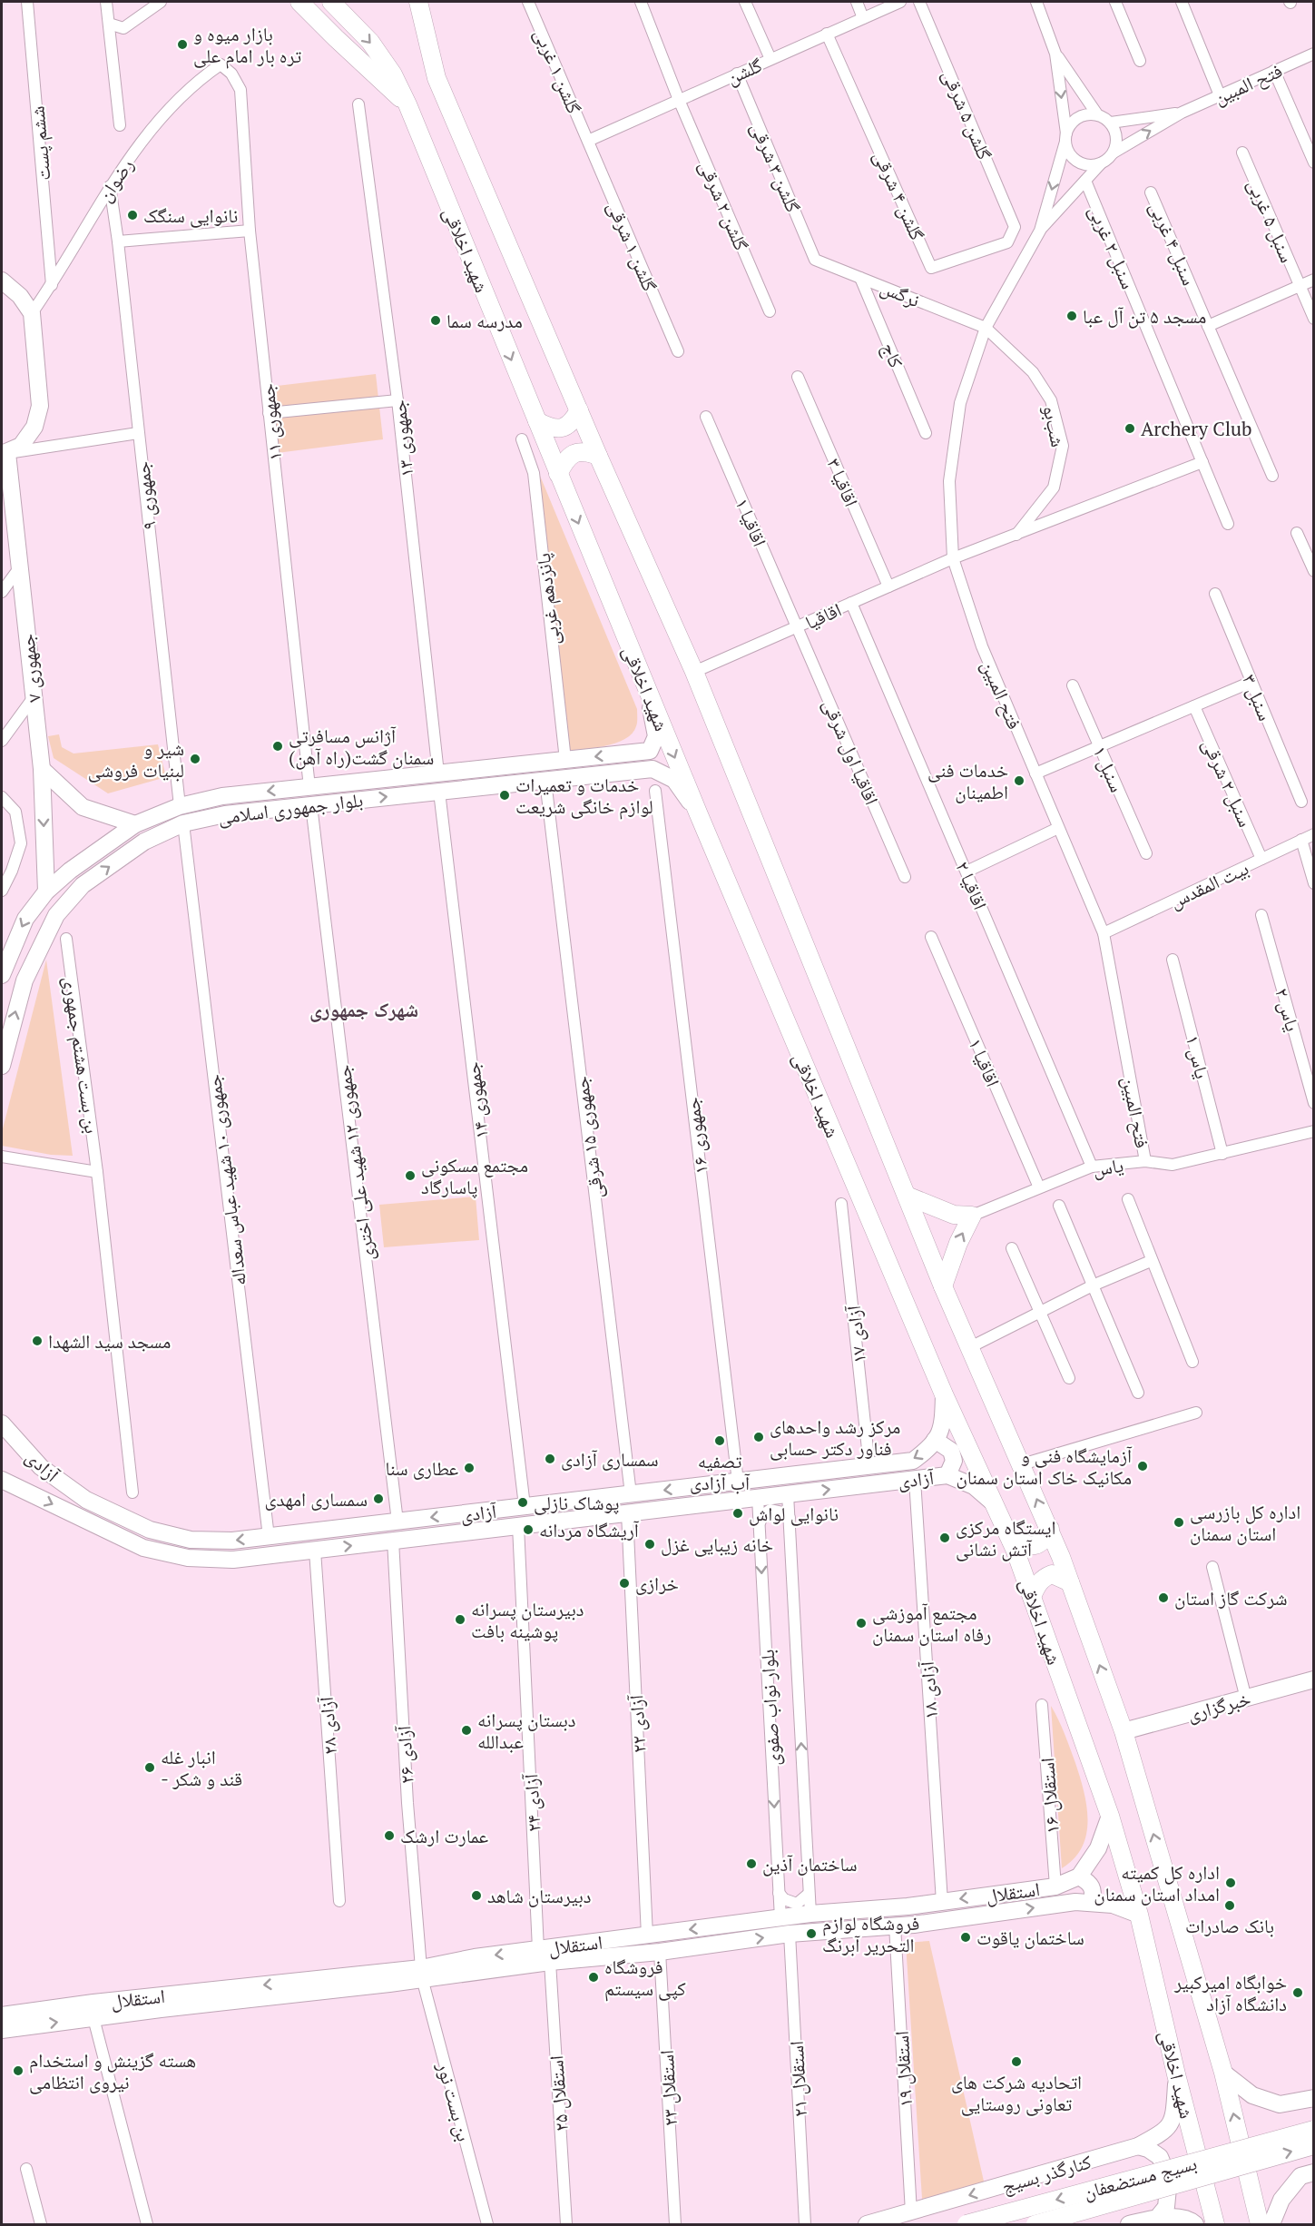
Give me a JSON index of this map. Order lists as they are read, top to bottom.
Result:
{
  "streets": {
    "main road": ["شهید اخلاقی", "بسیج مستضعفان"],
    "street": [
      "گلشن ۱ غربی",
      "گلشن",
      "فتح المبین",
      "گلشن ۵ شرقی",
      "ششم پست",
      "گلشن ۳ شرقی",
      "رضوان",
      "گلشن ۴ شرقی",
      "گلشن ۲ شرقی",
      "سنبل ۵ غربی",
      "سنبل ۴ غربی",
      "گلشن ۱ شرقی",
      "سنبل ۲ غربی",
      "نرگس",
      "کاج",
      "جمهوری ۱۱",
      "شب‌بو",
      "جمهوری ۱۳",
      "اقاقیا ۳",
      "جمهوری ۹",
      "اقاقیا ۱",
      "پانزدهم غربی",
      "اقاقیا",
      "جمهوری ۷",
      "سنبل ۳",
      "اقاقیا اول شرقی",
      "سنبل ۱",
      "سنبل ۲ شرقی",
      "بلوار جمهوری اسلامی",
      "بیت المقدس",
      "اقاقیا ۲",
      "یاس ۲",
      "بن بست هشتم جمهوری",
      "یاس ۱",
      "جمهوری ۱۴",
      "جمهوری ۱۶",
      "جمهوری ۱۵ شرقی",
      "جمهوری ۱۲ شهید علی اختری",
      "یاس",
      "جمهوری ۱۰ شهید عباس سعداله",
      "آزادی ۱۷",
      "آزادی",
      "آزادی ۱۸",
      "خبرگزاری",
      "بلوار نواب صفوی",
      "آزادی ۲۲",
      "آزادی ۲۸",
      "آزادی ۲۶",
      "استقلال ۱۶",
      "آزادی ۲۴",
      "استقلال",
      "استقلال ۱۹",
      "استقلال ۲۱",
      "استقلال ۲۳",
      "استقلال ۲۵",
      "بن بست نور",
      "کنارگذر بسیج"
    ]
  },
  "crossings": [
    ["گلشن ۱ غربی", "گلشن"],
    ["گلشن ۱ غربی", "گلشن ۱ شرقی"],
    ["گلشن", "گلشن ۳ شرقی"],
    ["گلشن", "گلشن ۴ شرقی"],
    ["گلشن", "گلشن ۲ شرقی"],
    ["گلشن", "گلشن ۱ شرقی"],
    ["فتح المبین", "نرگس"],
    ["فتح المبین", "شب‌بو"],
    ["فتح المبین", "اقاقیا"],
    ["فتح المبین", "بیت المقدس"],
    ["فتح المبین", "یاس"],
    ["گلشن ۵ شرقی", "گلشن ۴ شرقی"],
    ["ششم پست", "رضوان"],
    ["گلشن ۳ شرقی", "نرگس"],
    ["رضوان", "جمهوری ۱۱"],
    ["رضوان", "جمهوری ۹"],
    ["سنبل ۲ غربی", "اقاقیا"],
    ["شهید اخلاقی", "اقاقیا"],
    ["شهید اخلاقی", "آزادی"],
    ["شهید اخلاقی", "خبرگزاری"],
    ["شهید اخلاقی", "استقلال"],
    ["شهید اخلاقی", "کنارگذر بسیج"],
    ["نرگس", "کاج"],
    ["نرگس", "شب‌بو"],
    ["جمهوری ۱۱", "بلوار جمهوری اسلامی"],
    ["شب‌بو", "اقاقیا"],
    ["جمهوری ۱۳", "بلوار جمهوری اسلامی"],
    ["اقاقیا ۳", "اقاقیا"],
    ["جمهوری ۹", "بلوار جمهوری اسلامی"],
    ["اقاقیا ۱", "اقاقیا"],
    ["اقاقیا ۱", "اقاقیا اول شرقی"],
    ["اقاقیا ۱", "یاس"],
    ["پانزدهم غربی", "بلوار جمهوری اسلامی"],
    ["اقاقیا", "اقاقیا اول شرقی"],
    ["اقاقیا", "اقاقیا ۲"],
    ["جمهوری ۷", "بلوار جمهوری اسلامی"],
    ["سنبل ۲ شرقی", "بیت المقدس"],
    ["بلوار جمهوری اسلامی", "جمهوری ۱۴"],
    ["بلوار جمهوری اسلامی", "جمهوری ۱۵ شرقی"],
    ["بلوار جمهوری اسلامی", "جمهوری ۱۲ شهید علی اختری"],
    ["بلوار جمهوری اسلامی", "جمهوری ۱۰ شهید عباس سعداله"],
    ["اقاقیا ۲", "یاس"],
    ["یاس ۱", "یاس"],
    ["جمهوری ۱۴", "آزادی"],
    ["جمهوری ۱۶", "آزادی"],
    ["جمهوری ۱۵ شرقی", "آزادی"],
    ["جمهوری ۱۲ شهید علی اختری", "آزادی"],
    ["جمهوری ۱۰ شهید عباس سعداله", "آزادی"],
    ["آزادی ۱۷", "آزادی"],
    ["آزادی", "آزادی ۱۸"],
    ["آزادی", "بلوار نواب صفوی"],
    ["آزادی", "آزادی ۲۲"],
    ["آزادی", "آزادی ۲۸"],
    ["آزادی", "آزادی ۲۶"],
    ["آزادی", "آزادی ۲۴"],
    ["آزادی ۱۸", "استقلال"],
    ["بلوار نواب صفوی", "استقلال"],
    ["آزادی ۲۲", "استقلال"],
    ["آزادی ۲۶", "استقلال"],
    ["آزادی ۲۶", "بن بست نور"],
    ["استقلال ۱۶", "استقلال"],
    ["آزادی ۲۴", "استقلال"],
    ["استقلال", "استقلال ۱۹"],
    ["استقلال", "استقلال ۲۱"],
    ["استقلال", "استقلال ۲۳"],
    ["استقلال", "استقلال ۲۵"],
    ["استقلال", "بن بست نور"],
    ["استقلال ۱۹", "کنارگذر بسیج"]
  ],
  "one_way": ["کنارگذر بسیج"],
  "districts": ["شهرک جمهوری"],
  "places": [
    "بازار میوه و تره بار امام علی",
    "نانوایی سنگک",
    "مسجد ۵ تن آل عبا",
    "مدرسه سما",
    "Archery Club",
    "آژانس مسافرتی سمنان گشت(راه آهن)",
    "شیر و لبنیات فروشی",
    "خدمات فنی اطمینان",
    "خدمات و تعمیرات لوازم خانگی شریعت",
    "مجتمع مسکونی پاسارگاد",
    "مسجد سید الشهدا",
    "مرکز رشد واحدهای فناور دکتر حسابی",
    "تصفیه آب آزادی",
    "سمساری آزادی",
    "آزمایشگاه فنی و مکانیک خاک استان سمنان",
    "عطاری سنا",
    "سمساری امهدی",
    "پوشاک نازلی",
    "نانوایی لواش",
    "اداره کل بازرسی استان سمنان",
    "آریشگاه مردانه",
    "ایستگاه مرکزی آتش نشانی",
    "خانه زیبایی غزل",
    "خرازی",
    "شرکت گاز استان",
    "دبیرستان پسرانه پوشینه بافت",
    "مجتمع آموزشی رفاه استان سمنان",
    "دبستان پسرانه عبدالله",
    "انبار غله - قند و شکر",
    "عمارت ارشک",
    "ساختمان آذین",
    "اداره کل کمیته امداد استان سمنان",
    "دبیرستان شاهد",
    "بانک صادرات",
    "فروشگاه لوازم التحریر آبرنگ",
    "ساختمان یاقوت",
    "فروشگاه کپی سیستم",
    "خوابگاه امیرکبیر دانشگاه آزاد",
    "اتحادیه شرکت های تعاونی روستایی",
    "هسته گزینش و استخدام نیروی انتظامی"
  ]
}
